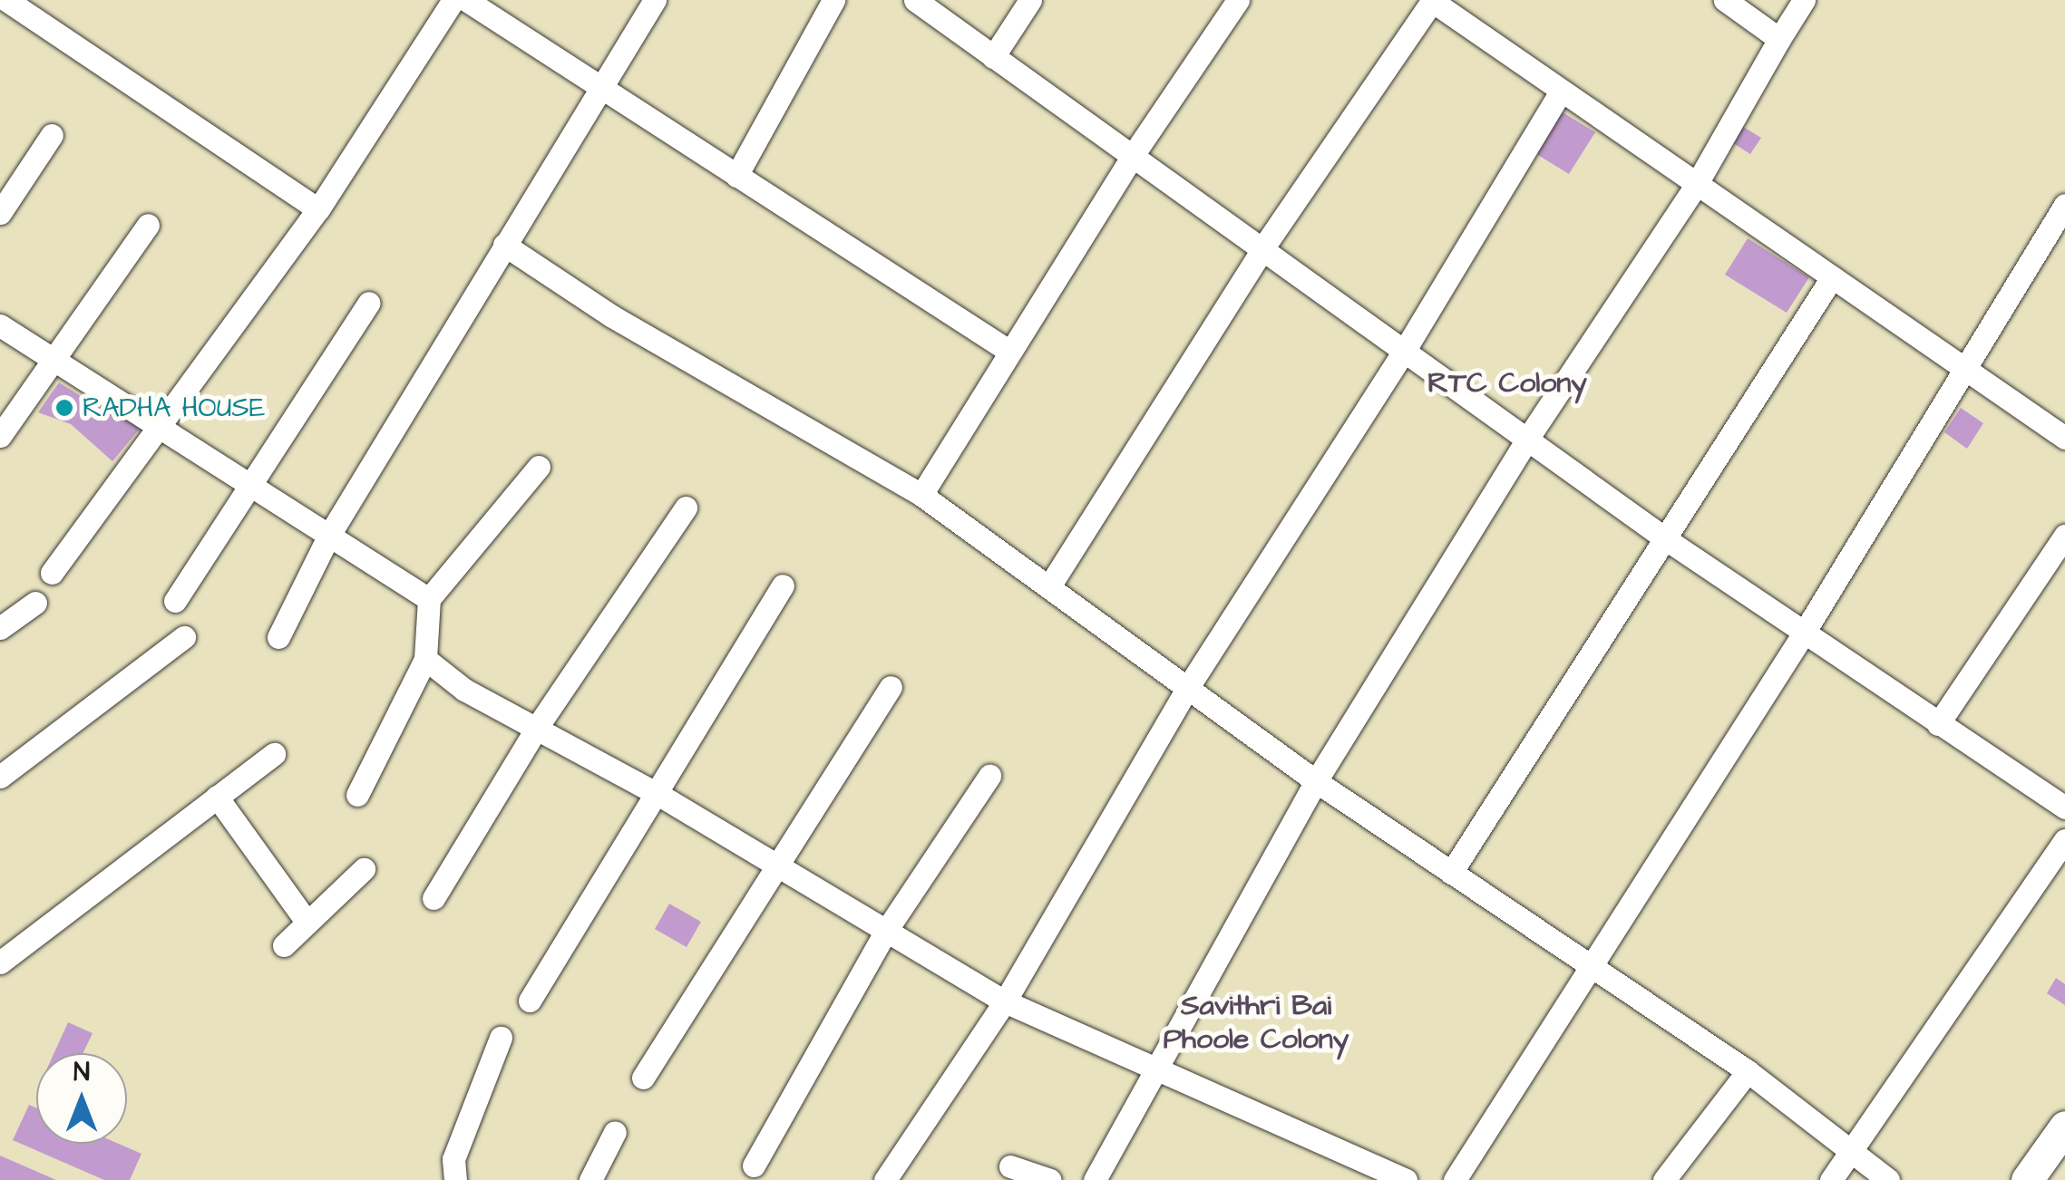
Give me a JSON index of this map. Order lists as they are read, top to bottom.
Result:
{
  "districts": ["RTC Colony", "Savithri Bai Phoole Colony"],
  "places": ["RADHA HOUSE"],
  "north": "top"
}
